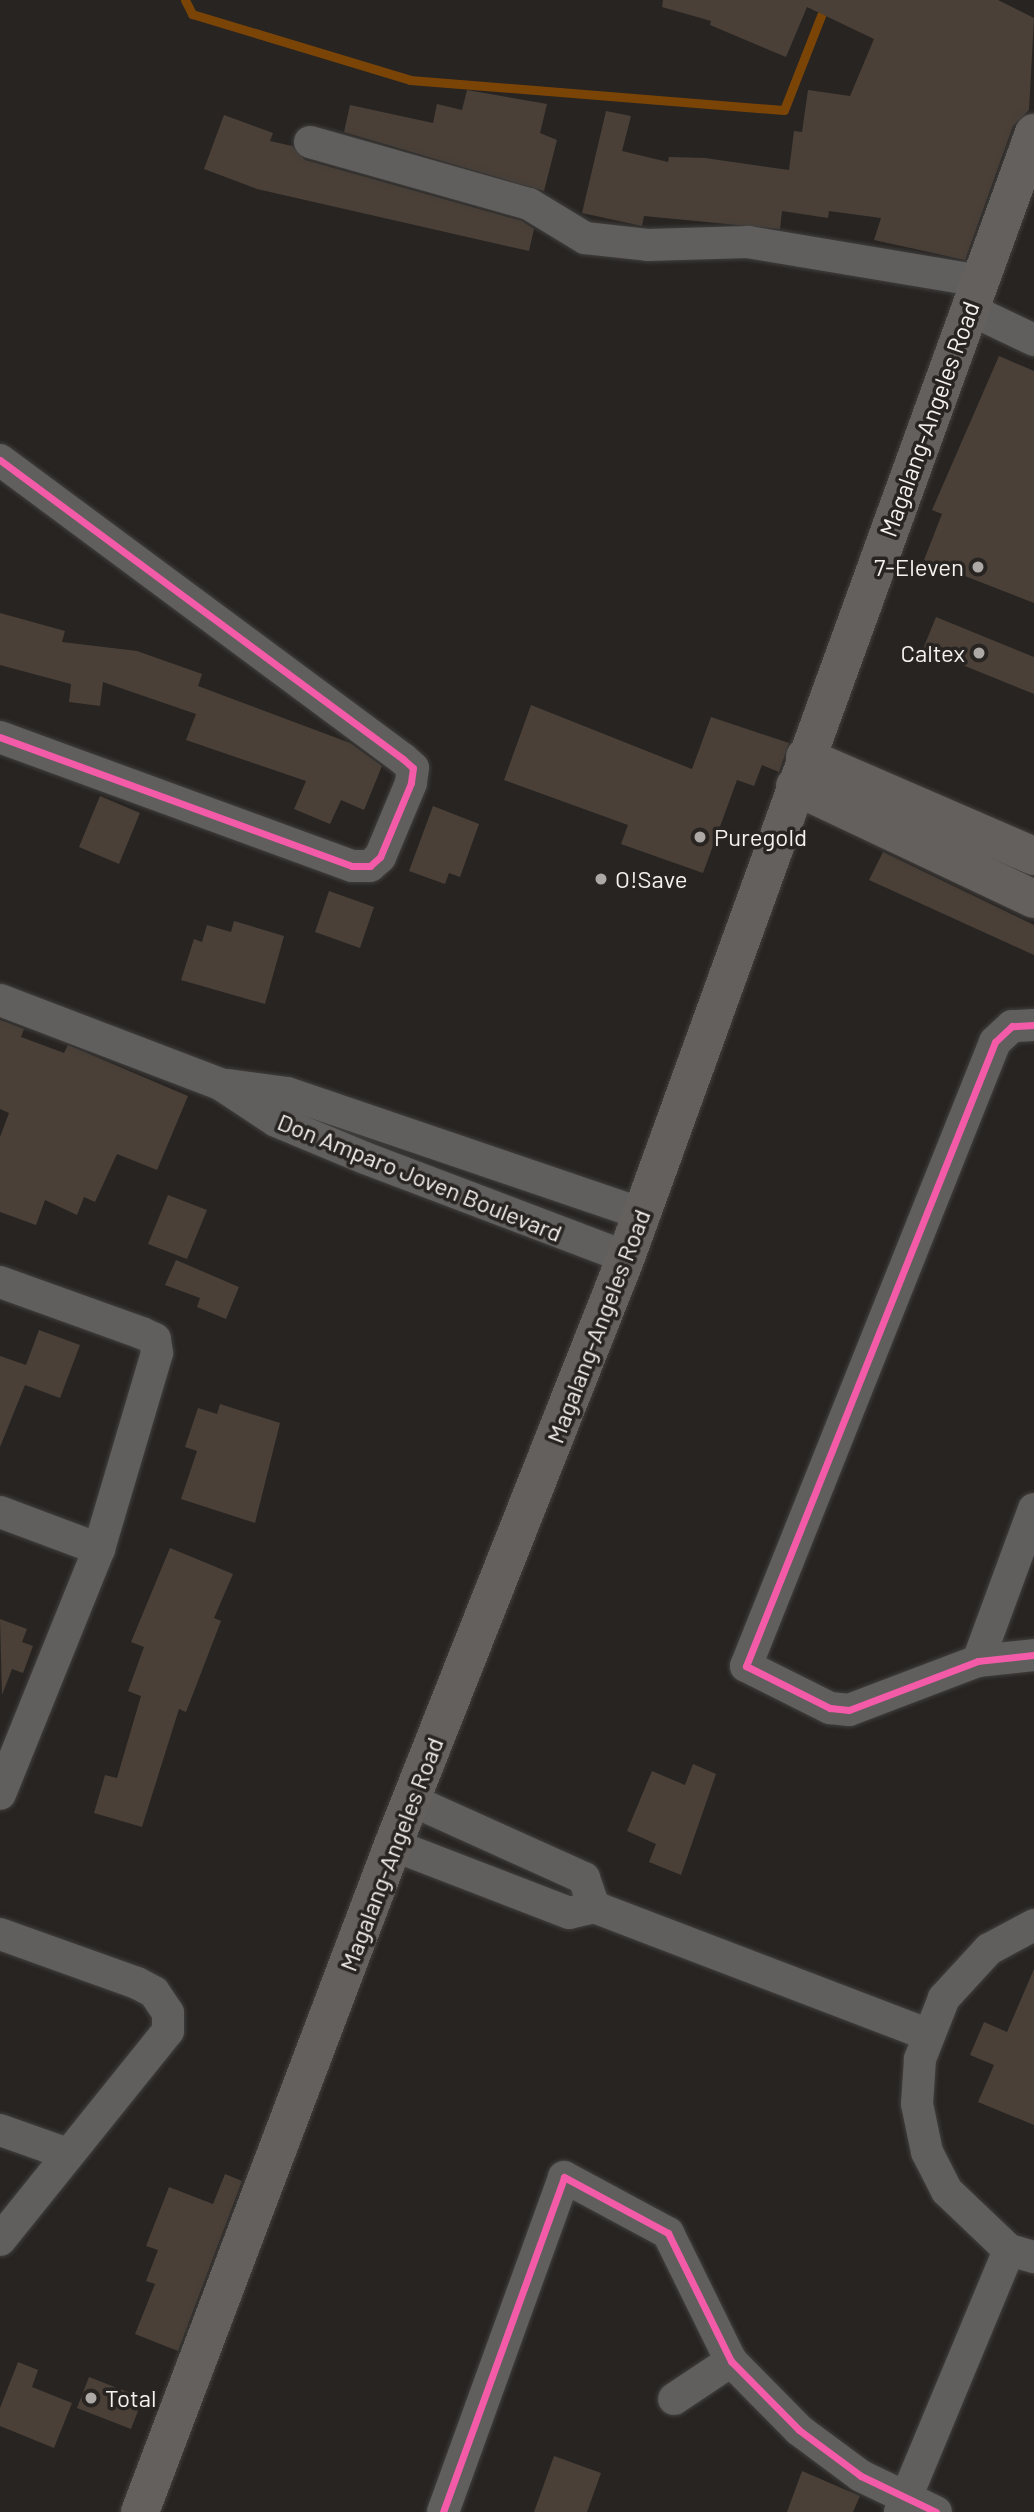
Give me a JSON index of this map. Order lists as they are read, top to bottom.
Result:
{
  "streets": {
    "main road": ["Magalang-Angeles Road"],
    "street": ["Don Amparo Joven Boulevard"]
  },
  "crossings": [
    ["Magalang-Angeles Road", "Don Amparo Joven Boulevard"]
  ],
  "places": [
    "7-Eleven",
    "Caltex",
    "Puregold",
    "O!Save",
    "Total"
  ]
}
